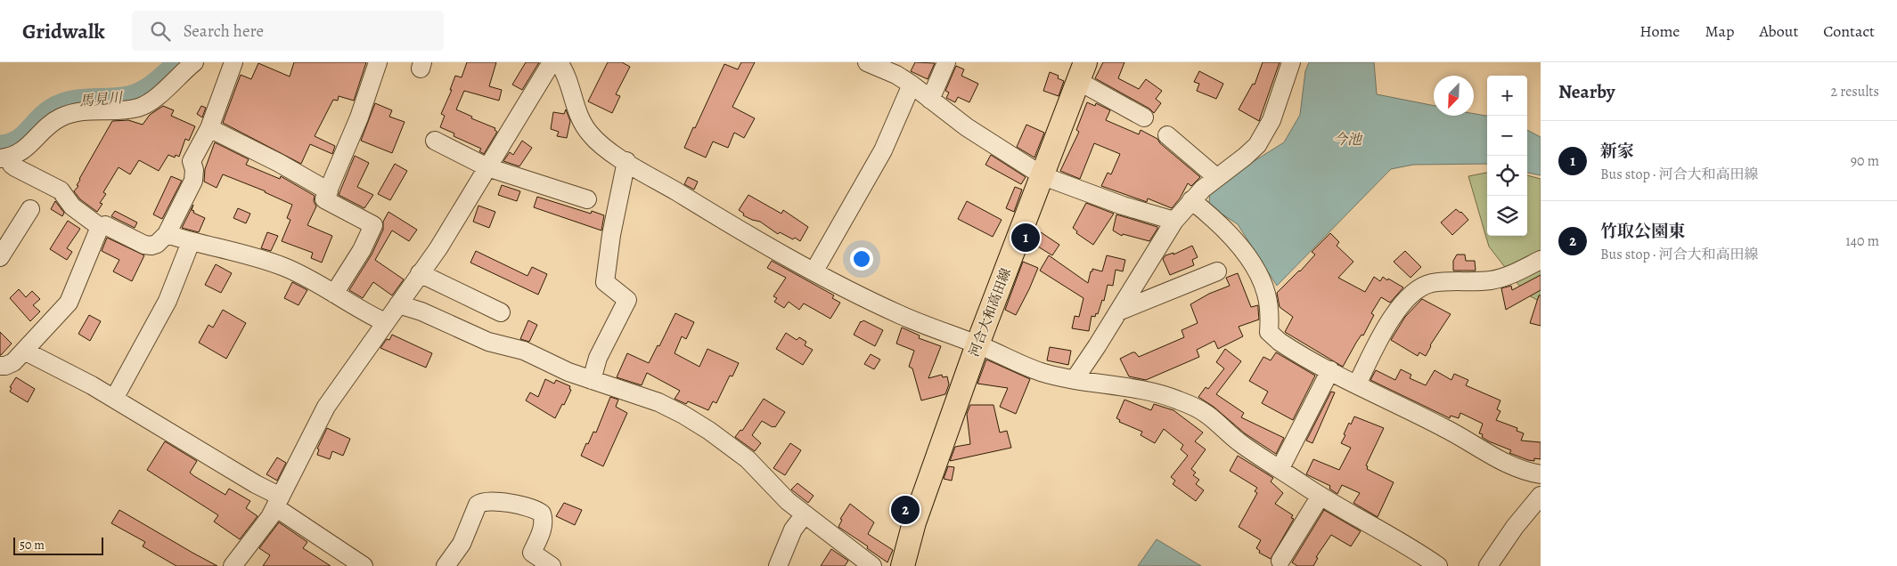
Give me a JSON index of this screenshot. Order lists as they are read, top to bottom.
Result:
{
  "streets": {
    "main road": ["河合大和高田線"]
  },
  "water": ["馬見川", "今池"],
  "scale_bar": "50 m",
  "north": "bottom left",
  "page": {
    "header": "Gridwalk",
    "search": "Search here",
    "nav": [
      "Home",
      "Map",
      "About",
      "Contact"
    ],
    "heading": ["Nearby", "2 results"],
    "map_buttons": ["+", "−"],
    "list": [
      {
        "mark": "1",
        "name": "新家",
        "note": "Bus stop · 河合大和高田線",
        "value": "90 m"
      },
      {
        "mark": "2",
        "name": "竹取公園東",
        "note": "Bus stop · 河合大和高田線",
        "value": "140 m"
      }
    ],
    "pins": ["1", "2"],
    "scale": "50 m"
  }
}
